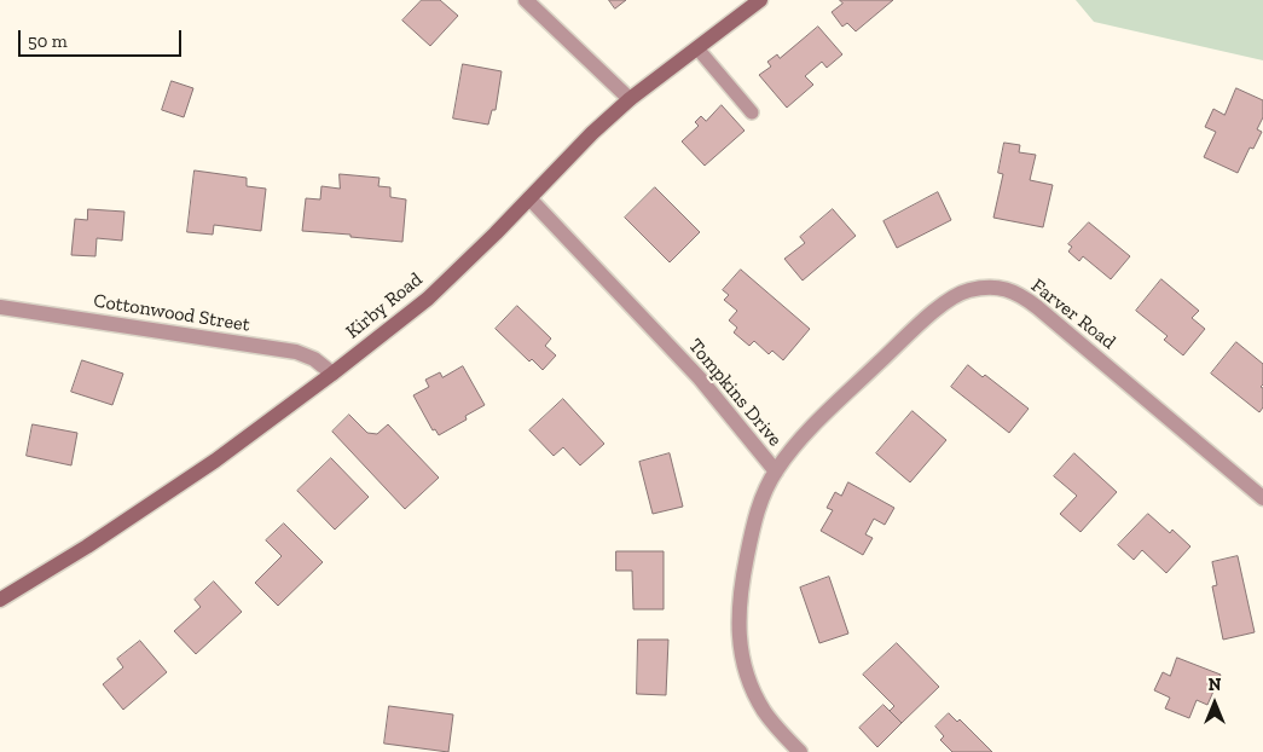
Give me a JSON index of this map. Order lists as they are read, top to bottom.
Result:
{
  "streets": {
    "main road": ["Kirby Road"],
    "street": ["Cottonwood Street", "Farver Road", "Tompkins Drive"]
  },
  "crossings": [
    ["Kirby Road", "Cottonwood Street"],
    ["Kirby Road", "Tompkins Drive"],
    ["Farver Road", "Tompkins Drive"]
  ],
  "scale_bar": "50 m",
  "north": "top"
}
